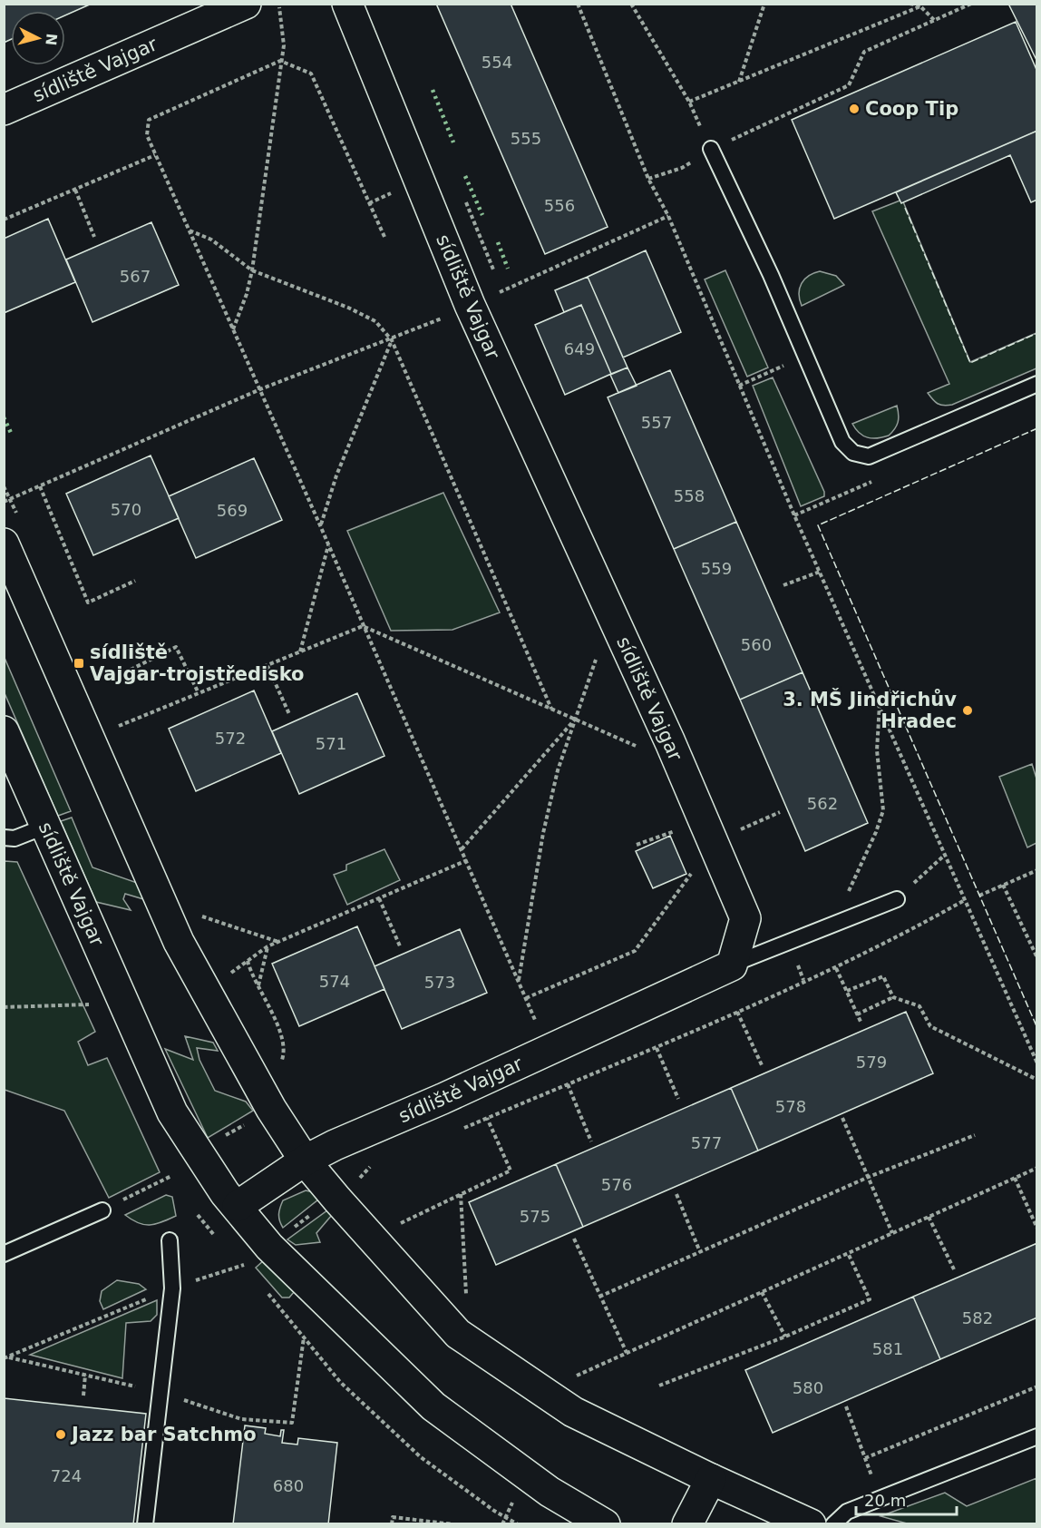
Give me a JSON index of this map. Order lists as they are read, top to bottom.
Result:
{
  "streets": {
    "street": ["sídliště Vajgar"]
  },
  "places": {
    "other": ["Coop Tip", "3. MŠ Jindřichův Hradec", "Jazz bar Satchmo"],
    "transit": ["sídliště Vajgar-trojstředisko"]
  },
  "house_numbers": [
    "554",
    "555",
    "556",
    "567",
    "649",
    "557",
    "558",
    "570",
    "569",
    "559",
    "560",
    "572",
    "571",
    "562",
    "574",
    "573",
    "579",
    "578",
    "577",
    "576",
    "575",
    "582",
    "581",
    "580",
    "724",
    "680"
  ],
  "scale_bar": "20 m",
  "north": "right"
}
